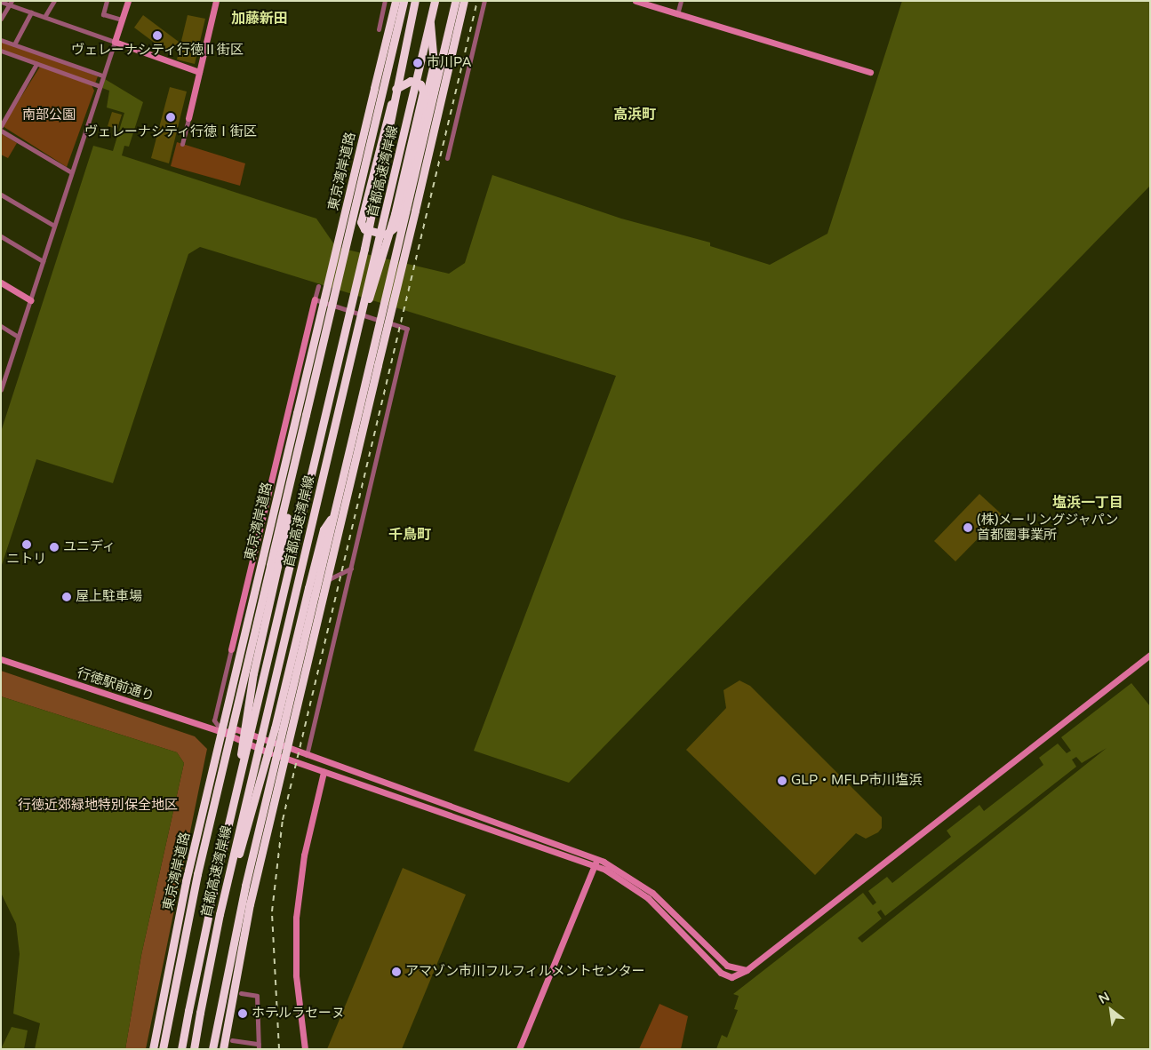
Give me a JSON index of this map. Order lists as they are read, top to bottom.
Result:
{
  "streets": {
    "highway": ["東京湾岸道路", "首都高速湾岸線"],
    "street": ["行徳駅前通り"]
  },
  "crossings": [
    ["東京湾岸道路", "行徳駅前通り"]
  ],
  "districts": [
    "加藤新田",
    "高浜町",
    "塩浜一丁目",
    "千鳥町"
  ],
  "parks": ["南部公園", "行徳近郊緑地特別保全地区"],
  "places": [
    "ヴェレーナシティ行徳Ⅱ街区",
    "市川PA",
    "ヴェレーナシティ行徳Ⅰ街区",
    "(株)メーリングジャパン 首都圏事業所",
    "ニトリ",
    "ユニディ",
    "屋上駐車場",
    "GLP・MFLP市川塩浜",
    "アマゾン市川フルフィルメントセンター",
    "ホテルラセーヌ"
  ],
  "north": "top left"
}
